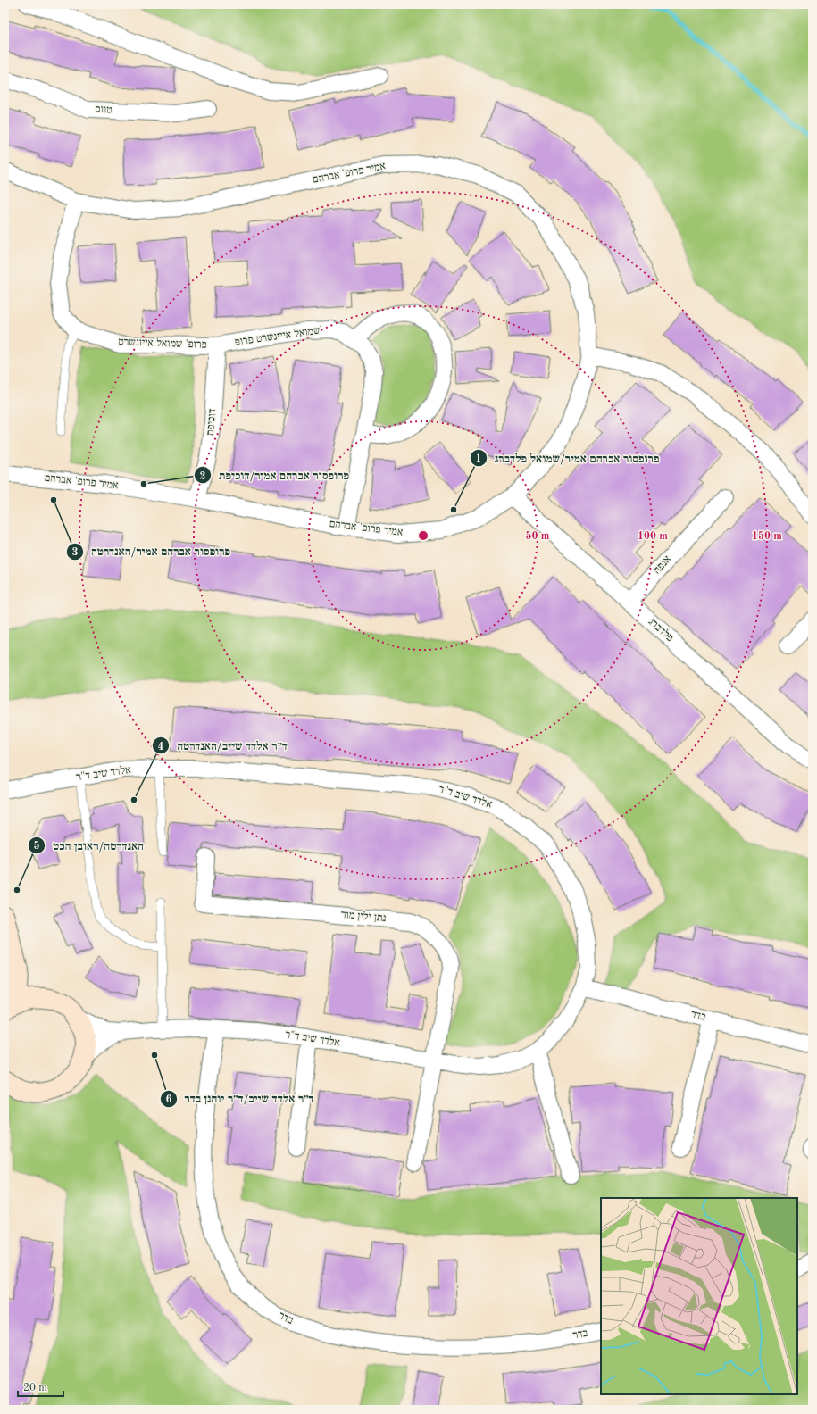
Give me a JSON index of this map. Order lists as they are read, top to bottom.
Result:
{
  "streets": {
    "street": [
      "טווס",
      "אמיר פרופ' אברהם",
      "שמואל אייזנשרט פרופ'",
      "פרופ' שמואל אייזנשרט",
      "דוכיפת",
      "אנפה",
      "פלדברג",
      "אלדד שיב ד\"ר",
      "נתן ילין מור",
      "בדר"
    ]
  },
  "crossings": [
    ["אמיר פרופ' אברהם", "שמואל אייזנשרט פרופ'"],
    ["אמיר פרופ' אברהם", "דוכיפת"],
    ["אמיר פרופ' אברהם", "פלדברג"],
    ["שמואל אייזנשרט פרופ'", "פרופ' שמואל אייזנשרט"],
    ["שמואל אייזנשרט פרופ'", "דוכיפת"],
    ["פרופ' שמואל אייזנשרט", "דוכיפת"],
    ["אנפה", "פלדברג"],
    ["אלדד שיב ד\"ר", "נתן ילין מור"],
    ["אלדד שיב ד\"ר", "בדר"]
  ],
  "places": [
    "פרופסור אברהם אמיר/דוכיפת",
    "פרופסור אברהם אמיר/האנדרטה",
    "פרופסור אברהם אמיר/שמואל פלדברג",
    "ד״ר אלדד שייב/האנדרטה",
    "האנדרטה/ראובן הכט",
    "ד״ר אלדד שייב/ד״ר יוחנן בדר"
  ],
  "scale_bar": "20 m",
  "rings": ["50 m", "100 m", "150 m"]
}
